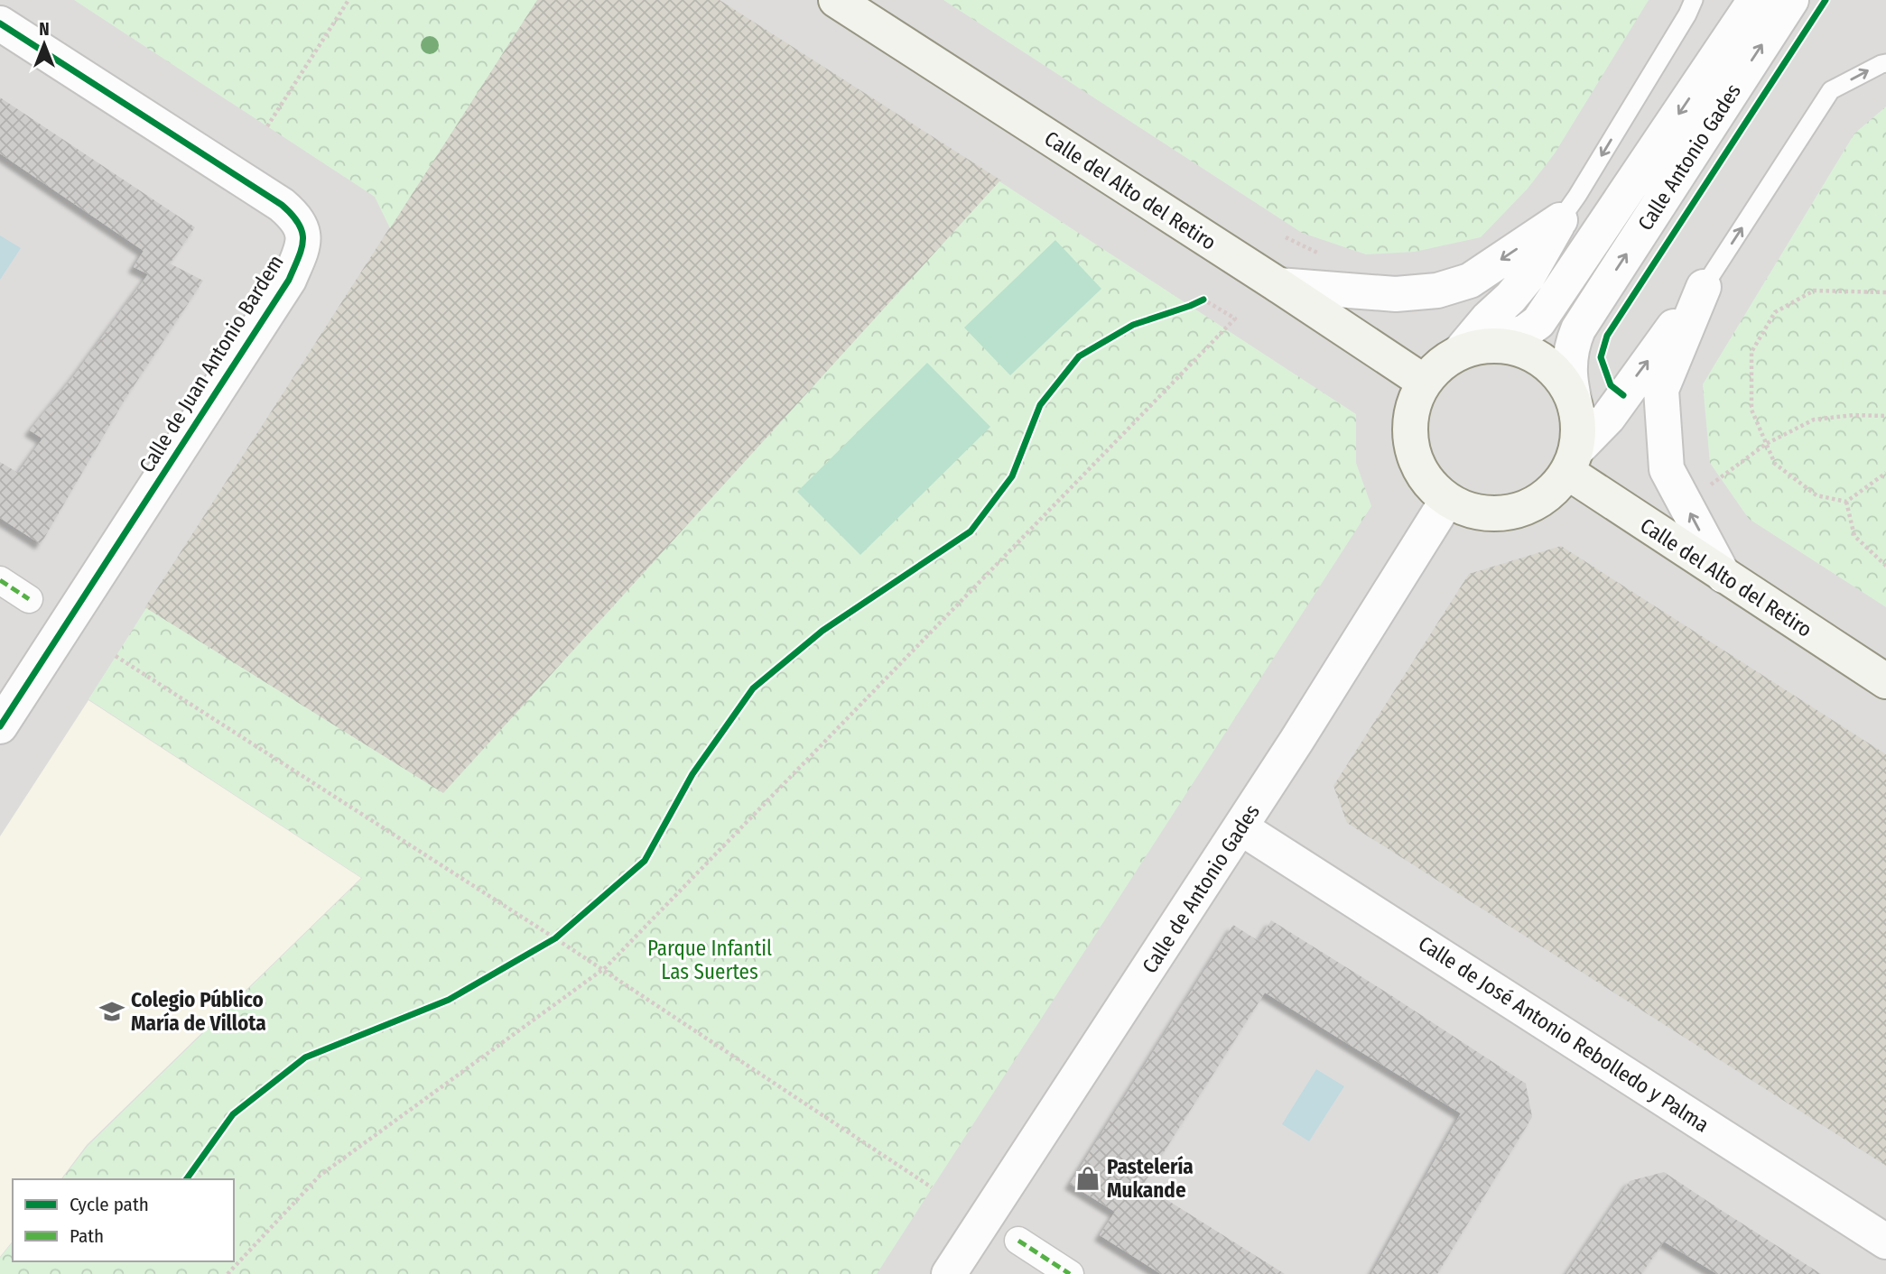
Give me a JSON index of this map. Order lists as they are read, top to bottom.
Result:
{
  "streets": {
    "main road": ["Calle del Alto del Retiro"],
    "street": [
      "Calle Antonio Gades",
      "Calle de Juan Antonio Bardem",
      "Calle de Antonio Gades",
      "Calle de José Antonio Rebolledo y Palma"
    ]
  },
  "crossings": [
    ["Calle Antonio Gades", "Calle del Alto del Retiro"],
    ["Calle Antonio Gades", "Calle de Antonio Gades"],
    ["Calle del Alto del Retiro", "Calle de Antonio Gades"],
    ["Calle de Antonio Gades", "Calle de José Antonio Rebolledo y Palma"]
  ],
  "parks": ["Parque Infantil Las Suertes"],
  "places": {
    "school or university": ["Colegio Público María de Villota"],
    "shop": ["Pastelería Mukande"]
  },
  "legend": ["Cycle path", "Path"],
  "north": "top"
}
